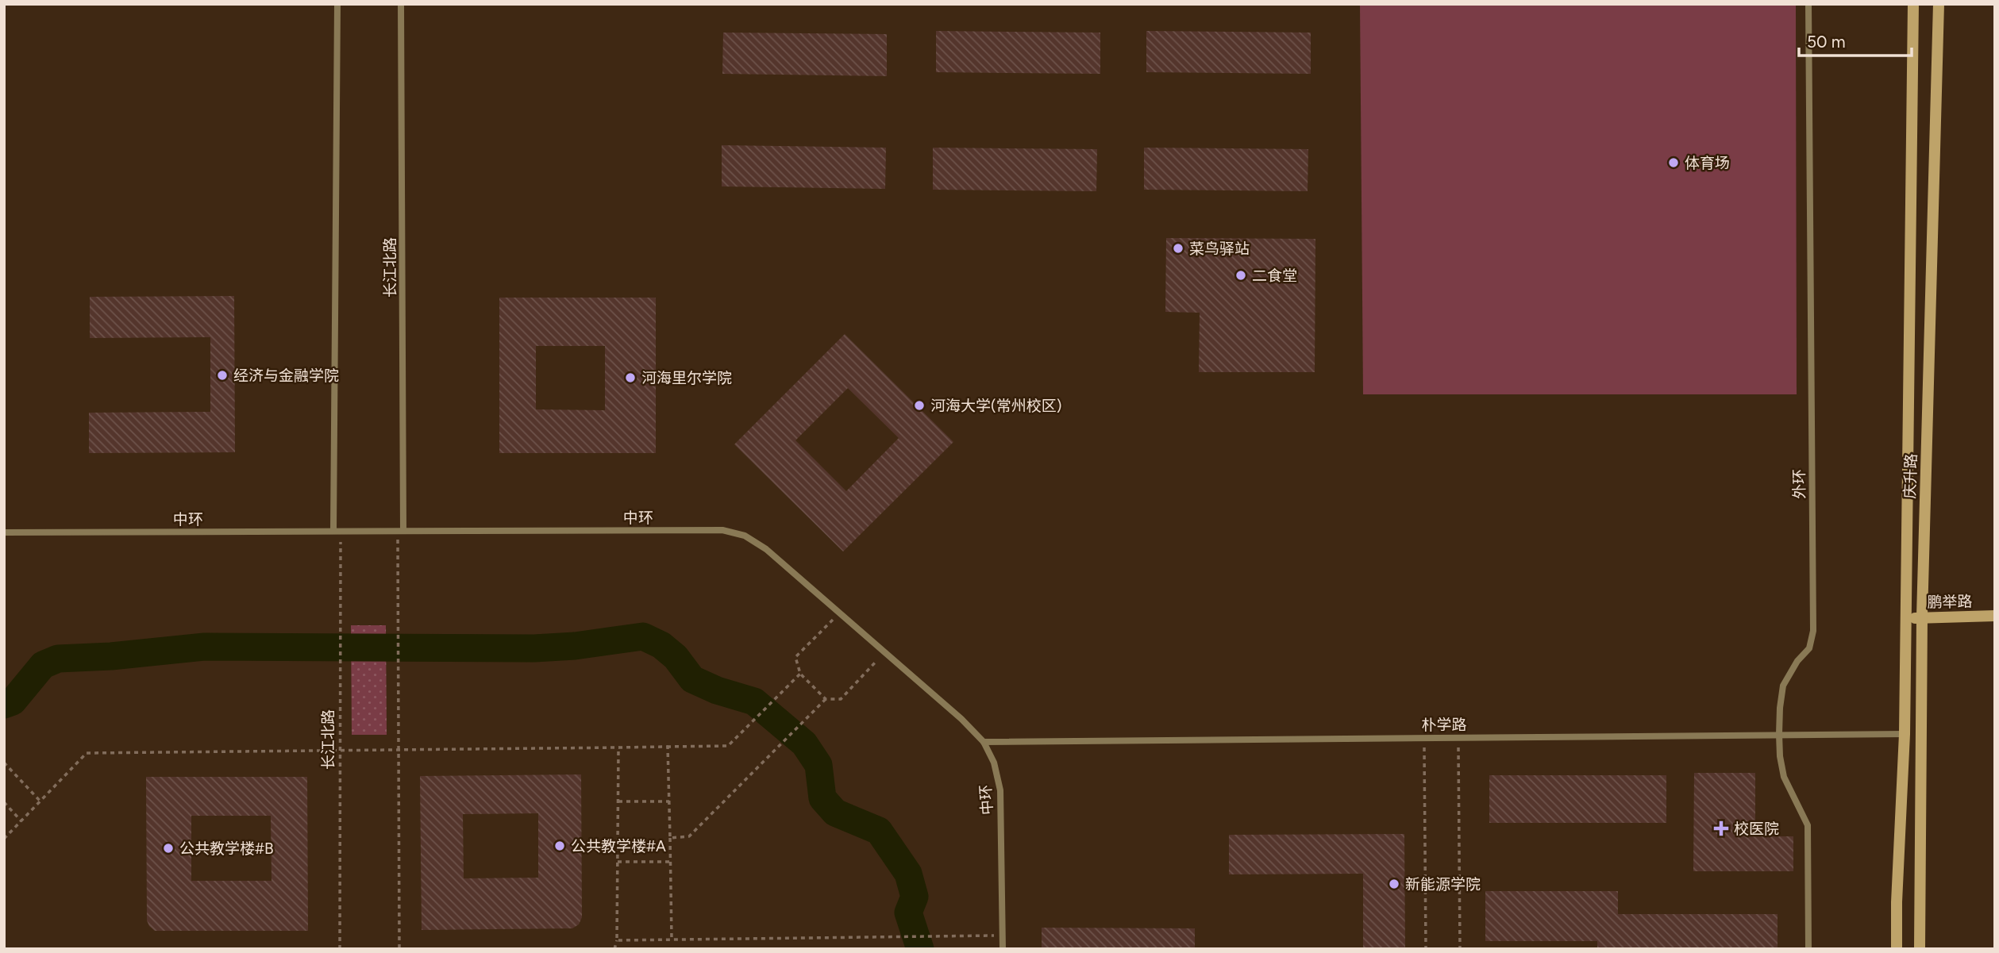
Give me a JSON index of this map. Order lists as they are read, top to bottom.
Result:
{
  "streets": {
    "main road": ["庆升路", "鹏举路"],
    "lane": [
      "长江北路",
      "外环",
      "中环",
      "朴学路"
    ]
  },
  "crossings": [
    ["长江北路", "中环"],
    ["庆升路", "鹏举路"],
    ["庆升路", "朴学路"],
    ["外环", "朴学路"],
    ["中环", "朴学路"]
  ],
  "places": {
    "other": [
      "体育场",
      "菜鸟驿站",
      "二食堂",
      "经济与金融学院",
      "河海里尔学院",
      "河海大学(常州校区)",
      "公共教学楼#A",
      "公共教学楼#B",
      "新能源学院"
    ],
    "health": ["校医院"]
  },
  "scale_bar": "50 m"
}
